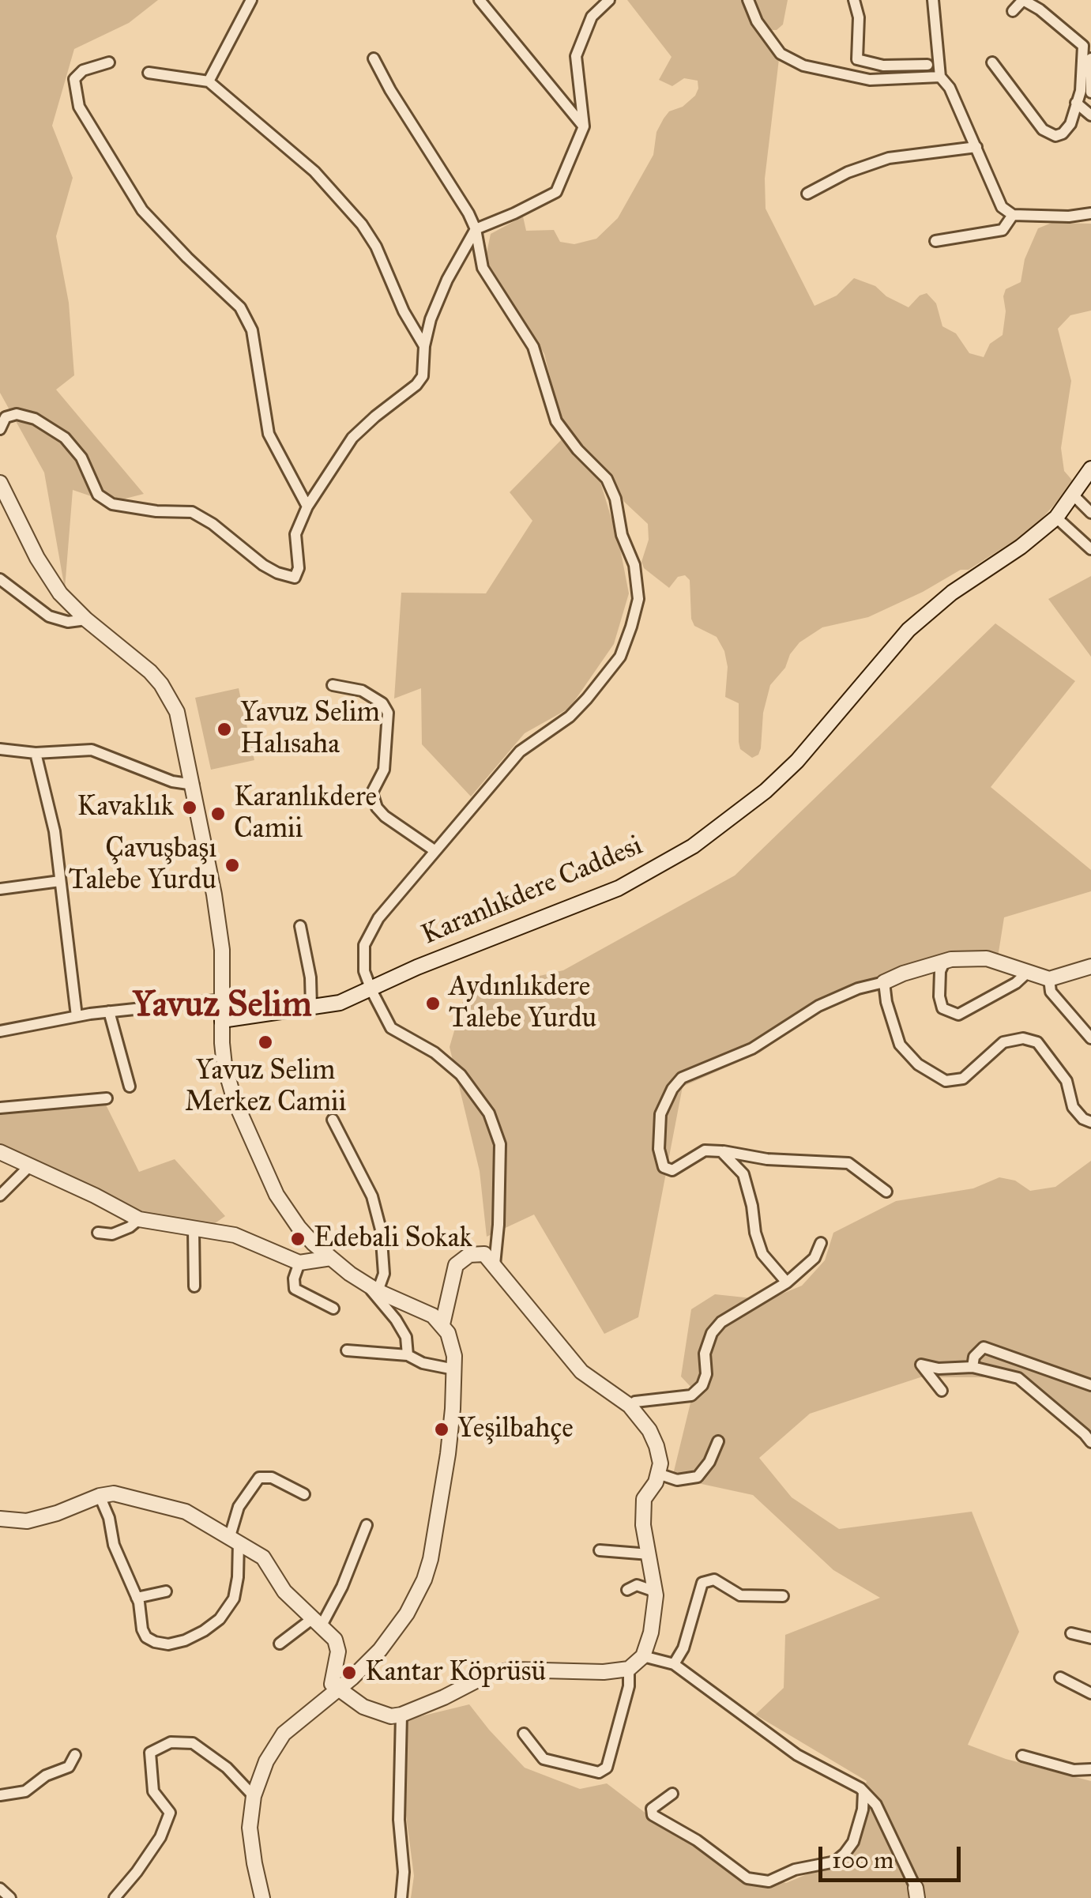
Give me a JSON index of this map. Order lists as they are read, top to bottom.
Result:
{
  "streets": {
    "street": ["Karanlıkdere Caddesi"]
  },
  "districts": ["Yavuz Selim"],
  "places": [
    "Yavuz Selim Halısaha",
    "Kavaklık",
    "Karanlıkdere Camii",
    "Çavuşbaşı Talebe Yurdu",
    "Aydınlıkdere Talebe Yurdu",
    "Yavuz Selim Merkez Camii",
    "Edebali Sokak",
    "Yeşilbahçe",
    "Kantar Köprüsü"
  ],
  "scale_bar": "100 m"
}
